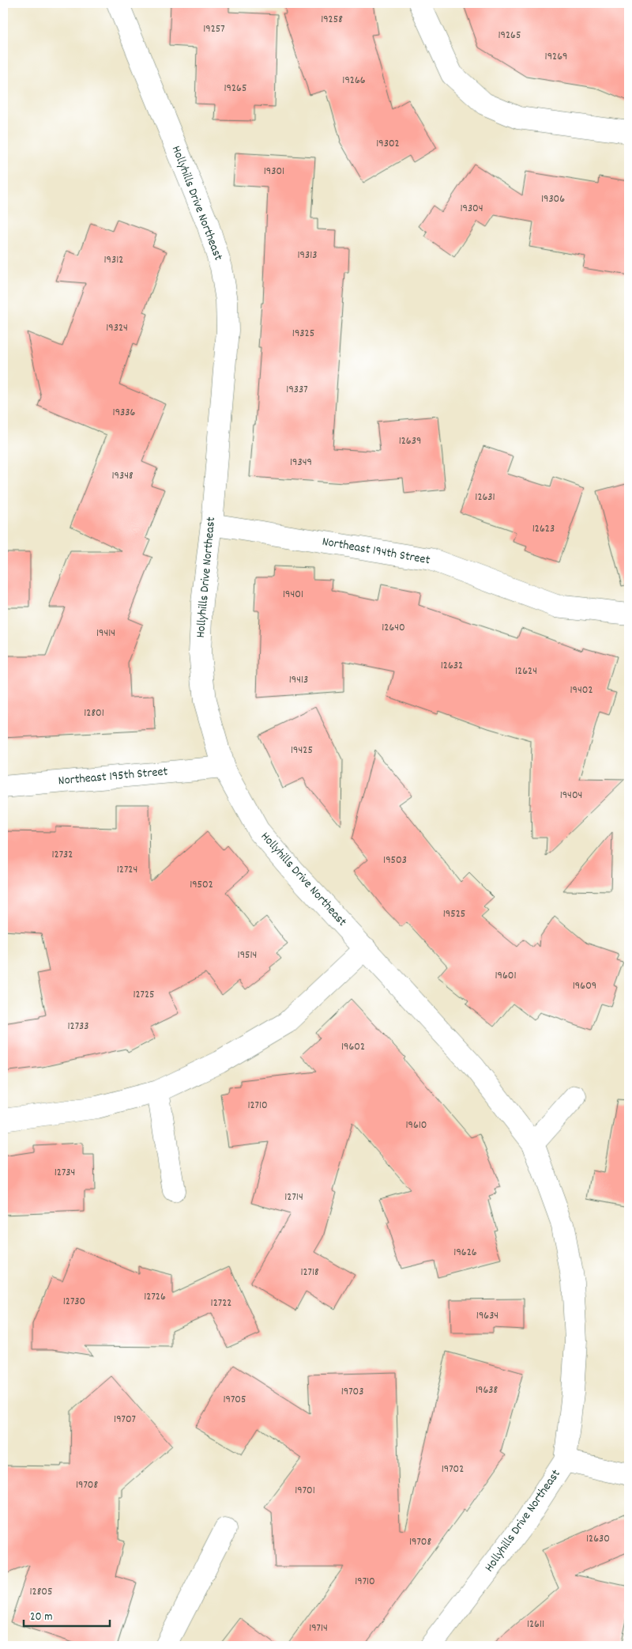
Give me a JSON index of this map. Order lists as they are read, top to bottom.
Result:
{
  "streets": {
    "street": ["Hollyhills Drive Northeast", "Northeast 194th Street", "Northeast 195th Street"]
  },
  "crossings": [
    ["Hollyhills Drive Northeast", "Northeast 194th Street"],
    ["Hollyhills Drive Northeast", "Northeast 195th Street"]
  ],
  "house_numbers": [
    "19258",
    "19257",
    "19265",
    "19269",
    "19266",
    "19265",
    "19302",
    "19301",
    "19306",
    "19304",
    "19313",
    "19312",
    "19324",
    "19325",
    "19337",
    "19336",
    "12639",
    "19349",
    "19348",
    "12631",
    "12623",
    "19401",
    "12640",
    "19414",
    "12632",
    "12624",
    "19413",
    "19402",
    "12801",
    "19425",
    "19404",
    "12732",
    "19503",
    "12724",
    "19502",
    "19525",
    "19514",
    "19601",
    "19609",
    "12725",
    "12733",
    "19602",
    "12710",
    "19610",
    "12734",
    "12714",
    "19626",
    "12718",
    "12726",
    "12730",
    "12722",
    "19634",
    "19638",
    "19703",
    "19705",
    "19707",
    "19702",
    "19708",
    "19701",
    "12630",
    "19708",
    "19710",
    "12805",
    "12611",
    "19714"
  ],
  "scale_bar": "20 m"
}
